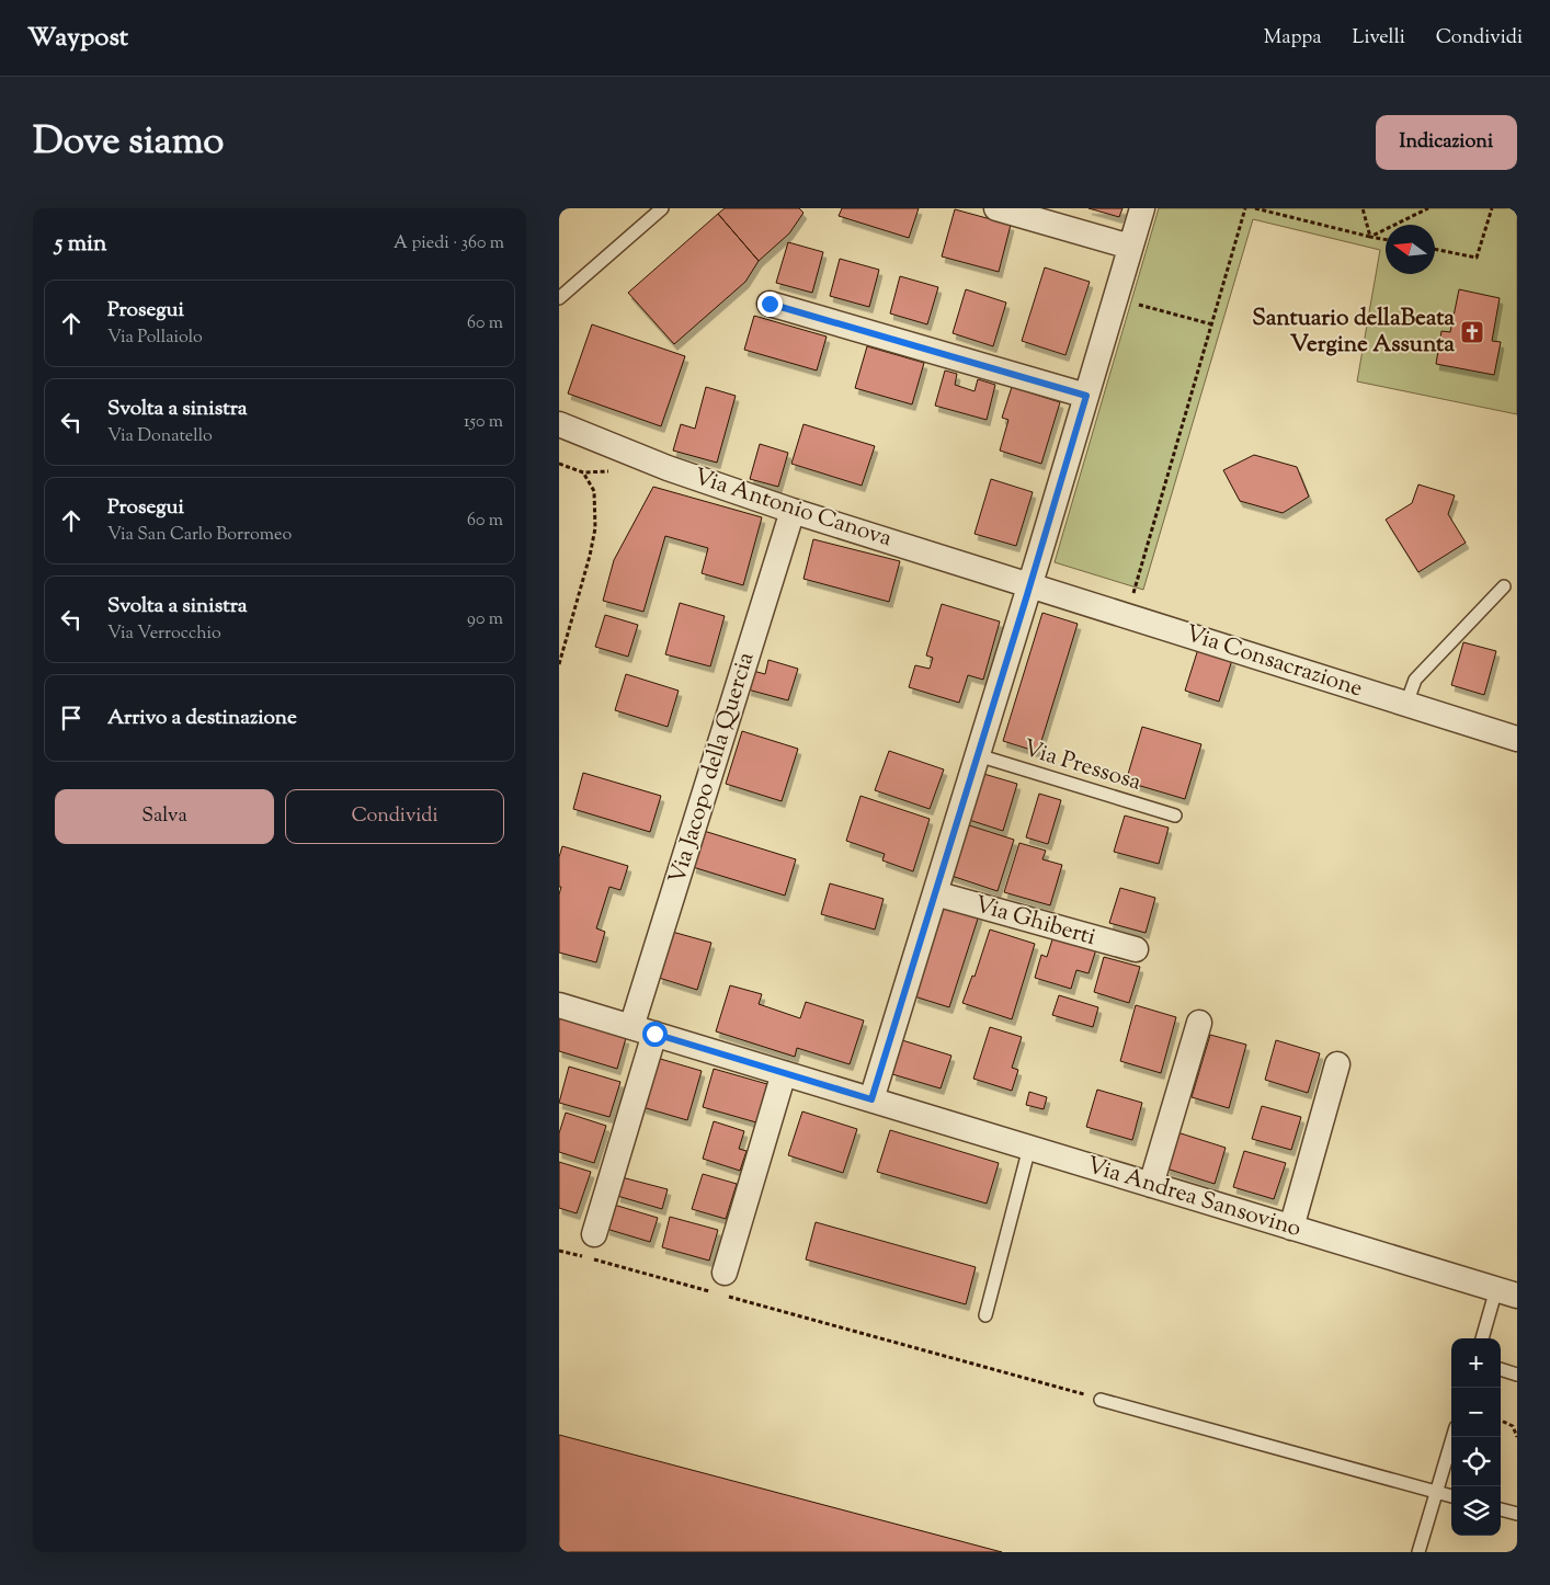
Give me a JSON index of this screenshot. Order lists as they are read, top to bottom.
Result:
{
  "streets": {
    "street": [
      "Via Antonio Canova",
      "Via Consacrazione",
      "Via Jacopo della Quercia",
      "Via Ghiberti",
      "Via Andrea Sansovino"
    ],
    "lane": ["Via Pressosa"]
  },
  "crossings": [
    ["Via Antonio Canova", "Via Consacrazione"],
    ["Via Antonio Canova", "Via Jacopo della Quercia"],
    ["Via Jacopo della Quercia", "Via Andrea Sansovino"]
  ],
  "places": {
    "church": ["Santuario dellaBeata Vergine Assunta"]
  },
  "north": "left",
  "page": {
    "header": "Waypost",
    "nav": ["Mappa", "Livelli", "Condividi"],
    "title": "Dove siamo",
    "buttons": [
      "Indicazioni",
      ["Salva", "Condividi"]
    ],
    "heading": ["5 min", "A piedi · 360 m"],
    "list": [
      ["Prosegui", "Via Pollaiolo", "60 m"],
      ["Svolta a sinistra", "Via Donatello", "150 m"],
      ["Prosegui", "Via San Carlo Borromeo", "60 m"],
      ["Svolta a sinistra", "Via Verrocchio", "90 m"],
      "Arrivo a destinazione"
    ],
    "map_buttons": ["+", "−"]
  }
}
